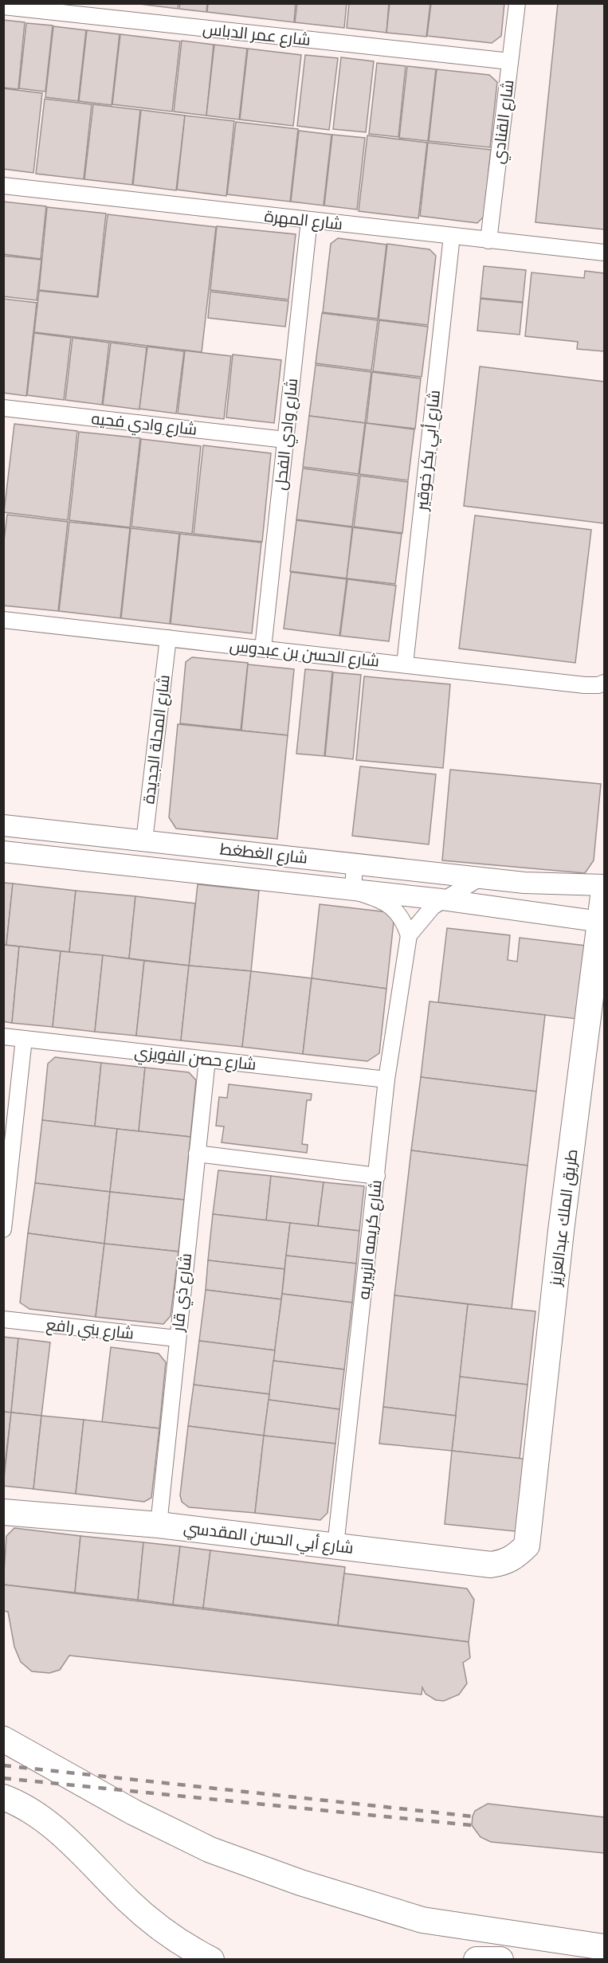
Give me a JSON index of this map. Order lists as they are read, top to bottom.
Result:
{
  "streets": {
    "main road": ["طريق الملك عبدالعزيز", "شارع أبي الحسن المقدسي"],
    "street": [
      "شارع عمر الدباس",
      "شارع القنادي",
      "شارع المهرة",
      "شارع وادي فحيه",
      "شارع وادي الفحل",
      "شارع أبي بكر خوقير",
      "شارع الحسن بن عبدوس",
      "شارع المحلة الجديدة",
      "شارع الغطغط",
      "شارع حصن الفويزي",
      "شارع كريمه الزبيريه",
      "شارع ذي قار",
      "شارع بني رافع"
    ]
  },
  "crossings": [
    ["شارع عمر الدباس", "شارع القنادي"],
    ["شارع القنادي", "شارع المهرة"],
    ["شارع المهرة", "شارع وادي الفحل"],
    ["شارع المهرة", "شارع أبي بكر خوقير"],
    ["شارع وادي فحيه", "شارع وادي الفحل"],
    ["شارع وادي الفحل", "شارع الحسن بن عبدوس"],
    ["شارع أبي بكر خوقير", "شارع الحسن بن عبدوس"],
    ["شارع الحسن بن عبدوس", "شارع المحلة الجديدة"],
    ["شارع المحلة الجديدة", "شارع الغطغط"],
    ["شارع الغطغط", "طريق الملك عبدالعزيز"],
    ["شارع الغطغط", "شارع كريمه الزبيريه"],
    ["شارع حصن الفويزي", "شارع كريمه الزبيريه"],
    ["شارع حصن الفويزي", "شارع ذي قار"],
    ["طريق الملك عبدالعزيز", "شارع أبي الحسن المقدسي"],
    ["شارع كريمه الزبيريه", "شارع أبي الحسن المقدسي"],
    ["شارع ذي قار", "شارع بني رافع"],
    ["شارع ذي قار", "شارع أبي الحسن المقدسي"]
  ]
}
